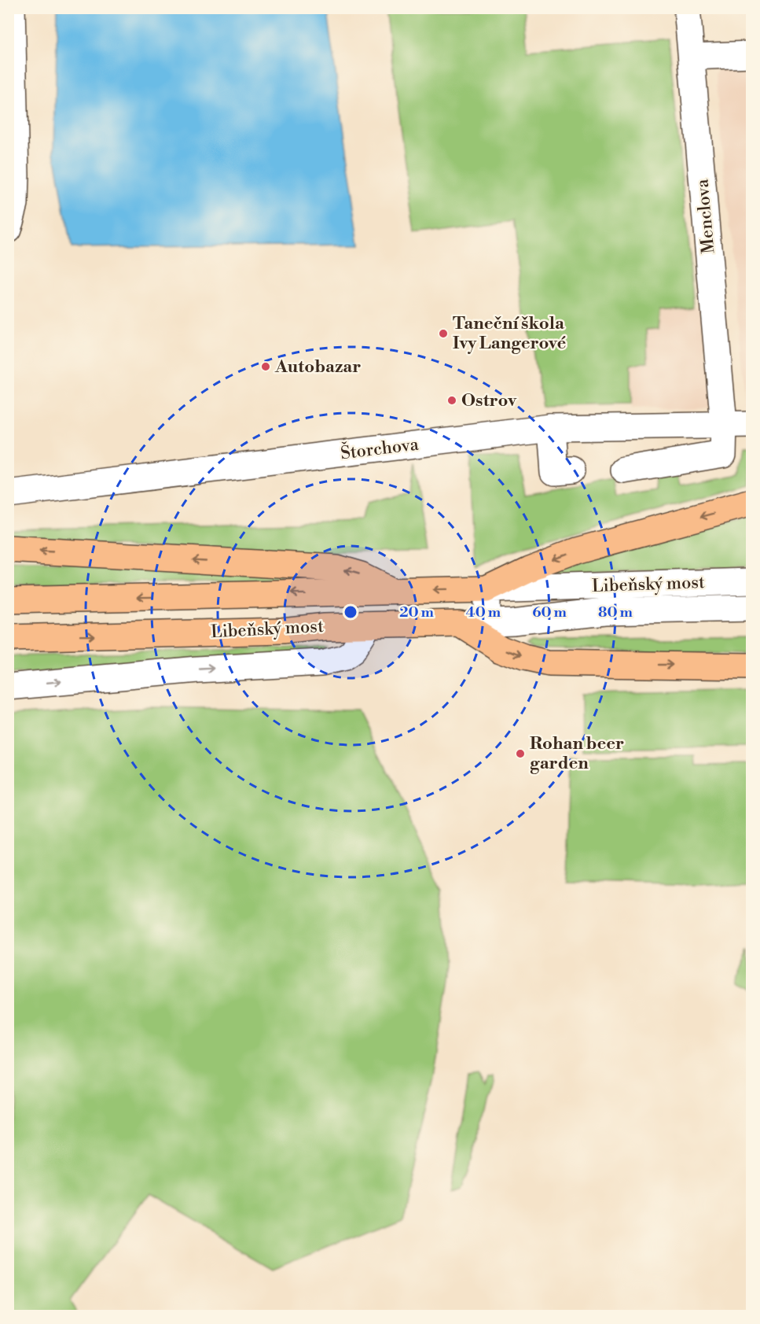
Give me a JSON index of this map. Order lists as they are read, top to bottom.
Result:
{
  "streets": {
    "main road": ["Libeňský most"],
    "street": ["Menclova", "Štorchova"]
  },
  "crossings": [
    ["Menclova", "Štorchova"]
  ],
  "places": [
    "Taneční škola Ivy Langerové",
    "Autobazar",
    "Ostrov",
    "Rohan beer garden"
  ],
  "rings": [
    "20 m",
    "40 m",
    "60 m",
    "80 m"
  ]
}
